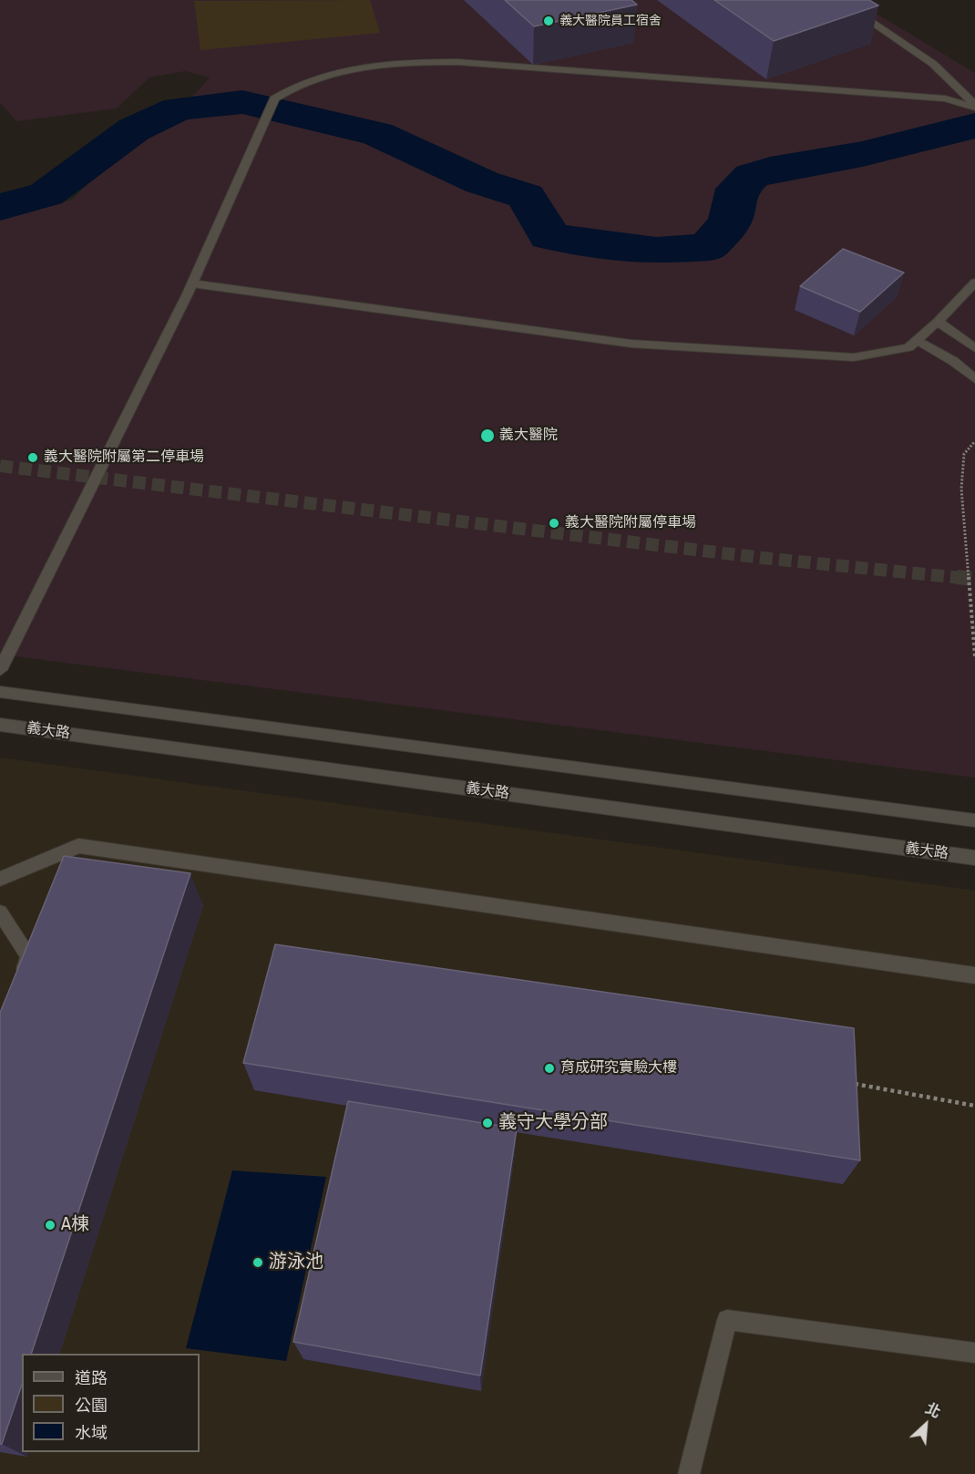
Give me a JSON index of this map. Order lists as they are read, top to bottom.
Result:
{
  "streets": {
    "street": ["義大路"]
  },
  "places": [
    "義大醫院員工宿舍",
    "義大醫院",
    "義大醫院附屬第二停車場",
    "義大醫院附屬停車場",
    "育成研究實驗大樓",
    "義守大學分部",
    "A棟",
    "游泳池"
  ],
  "legend": ["道路", "公園", "水域"],
  "north": "top right"
}
